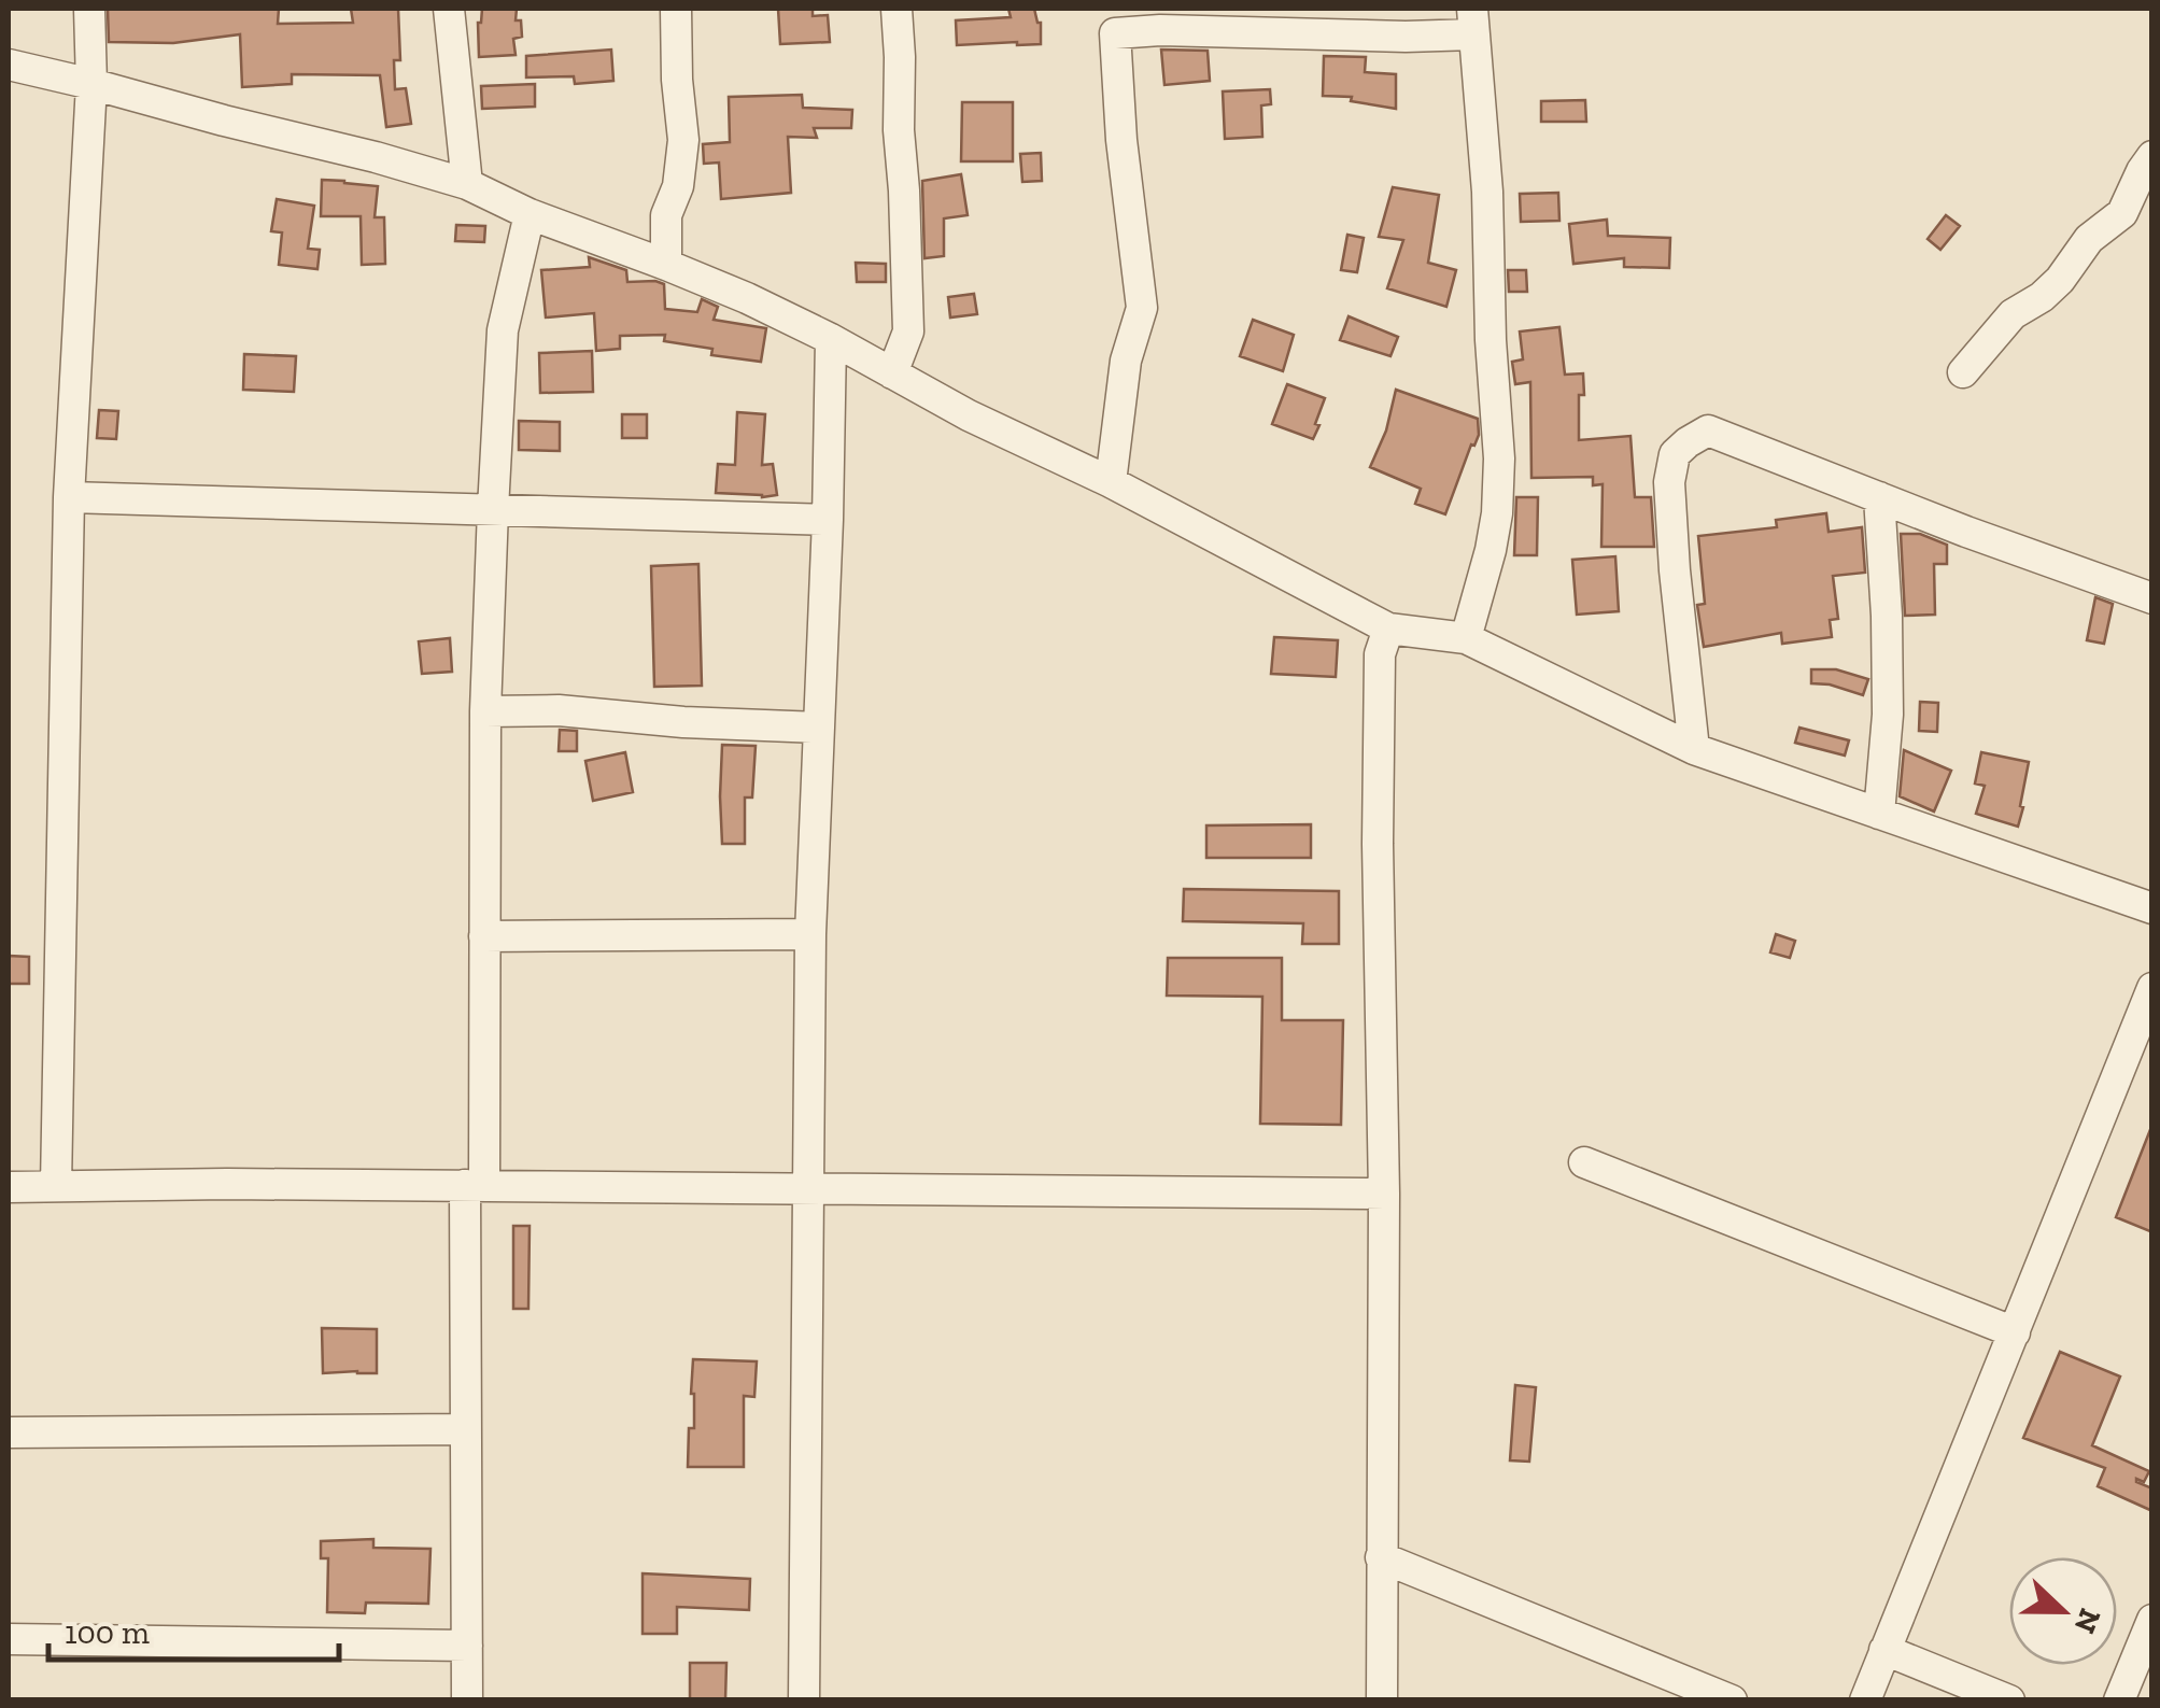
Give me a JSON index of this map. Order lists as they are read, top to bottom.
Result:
{
  "scale_bar": "100 m",
  "north": "right"
}
